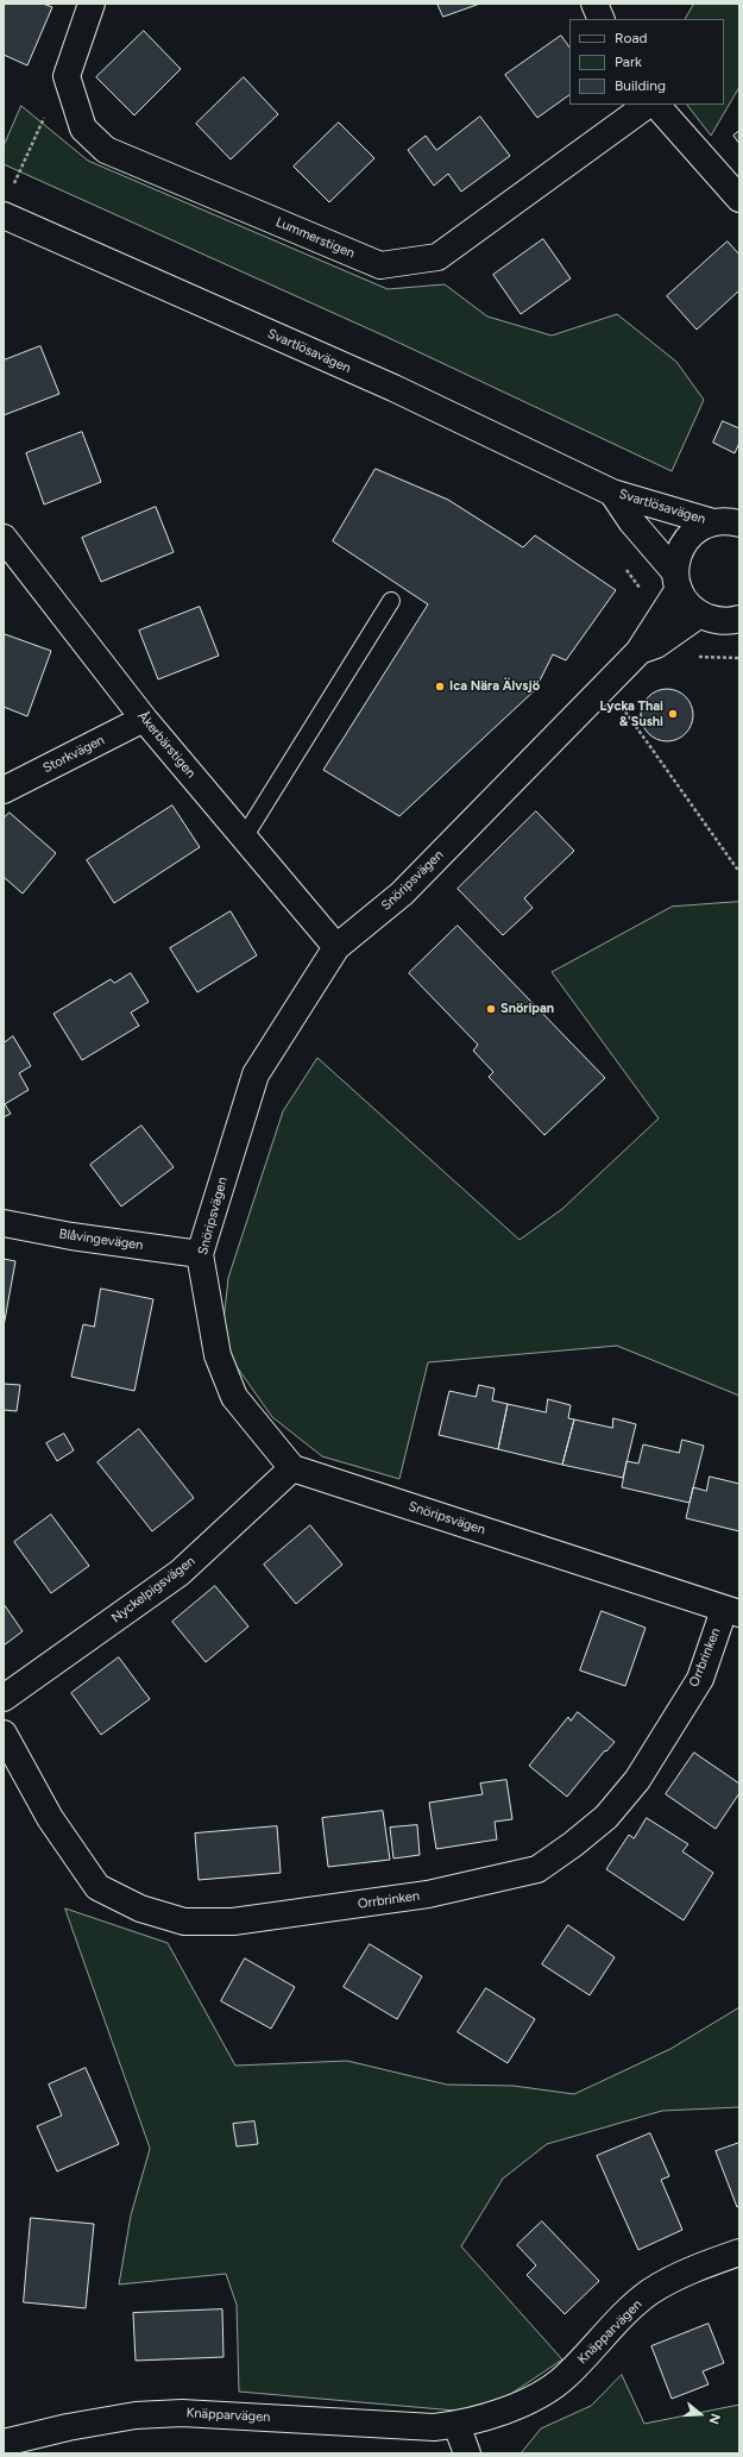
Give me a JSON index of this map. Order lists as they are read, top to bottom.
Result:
{
  "streets": {
    "street": [
      "Lummerstigen",
      "Svartlösavägen",
      "Åkerbärstigen",
      "Storkvägen",
      "Snöripsvägen",
      "Blåvingevägen",
      "Nyckelpigsvägen",
      "Orrbrinken",
      "Knäpparvägen"
    ]
  },
  "crossings": [
    ["Svartlösavägen", "Snöripsvägen"],
    ["Åkerbärstigen", "Storkvägen"],
    ["Åkerbärstigen", "Snöripsvägen"],
    ["Snöripsvägen", "Blåvingevägen"],
    ["Snöripsvägen", "Nyckelpigsvägen"],
    ["Snöripsvägen", "Orrbrinken"]
  ],
  "places": ["Ica Nära Älvsjö", "Lycka Thai & Sushi", "Snöripan"],
  "legend": ["Road", "Park", "Building"],
  "north": "right"
}
